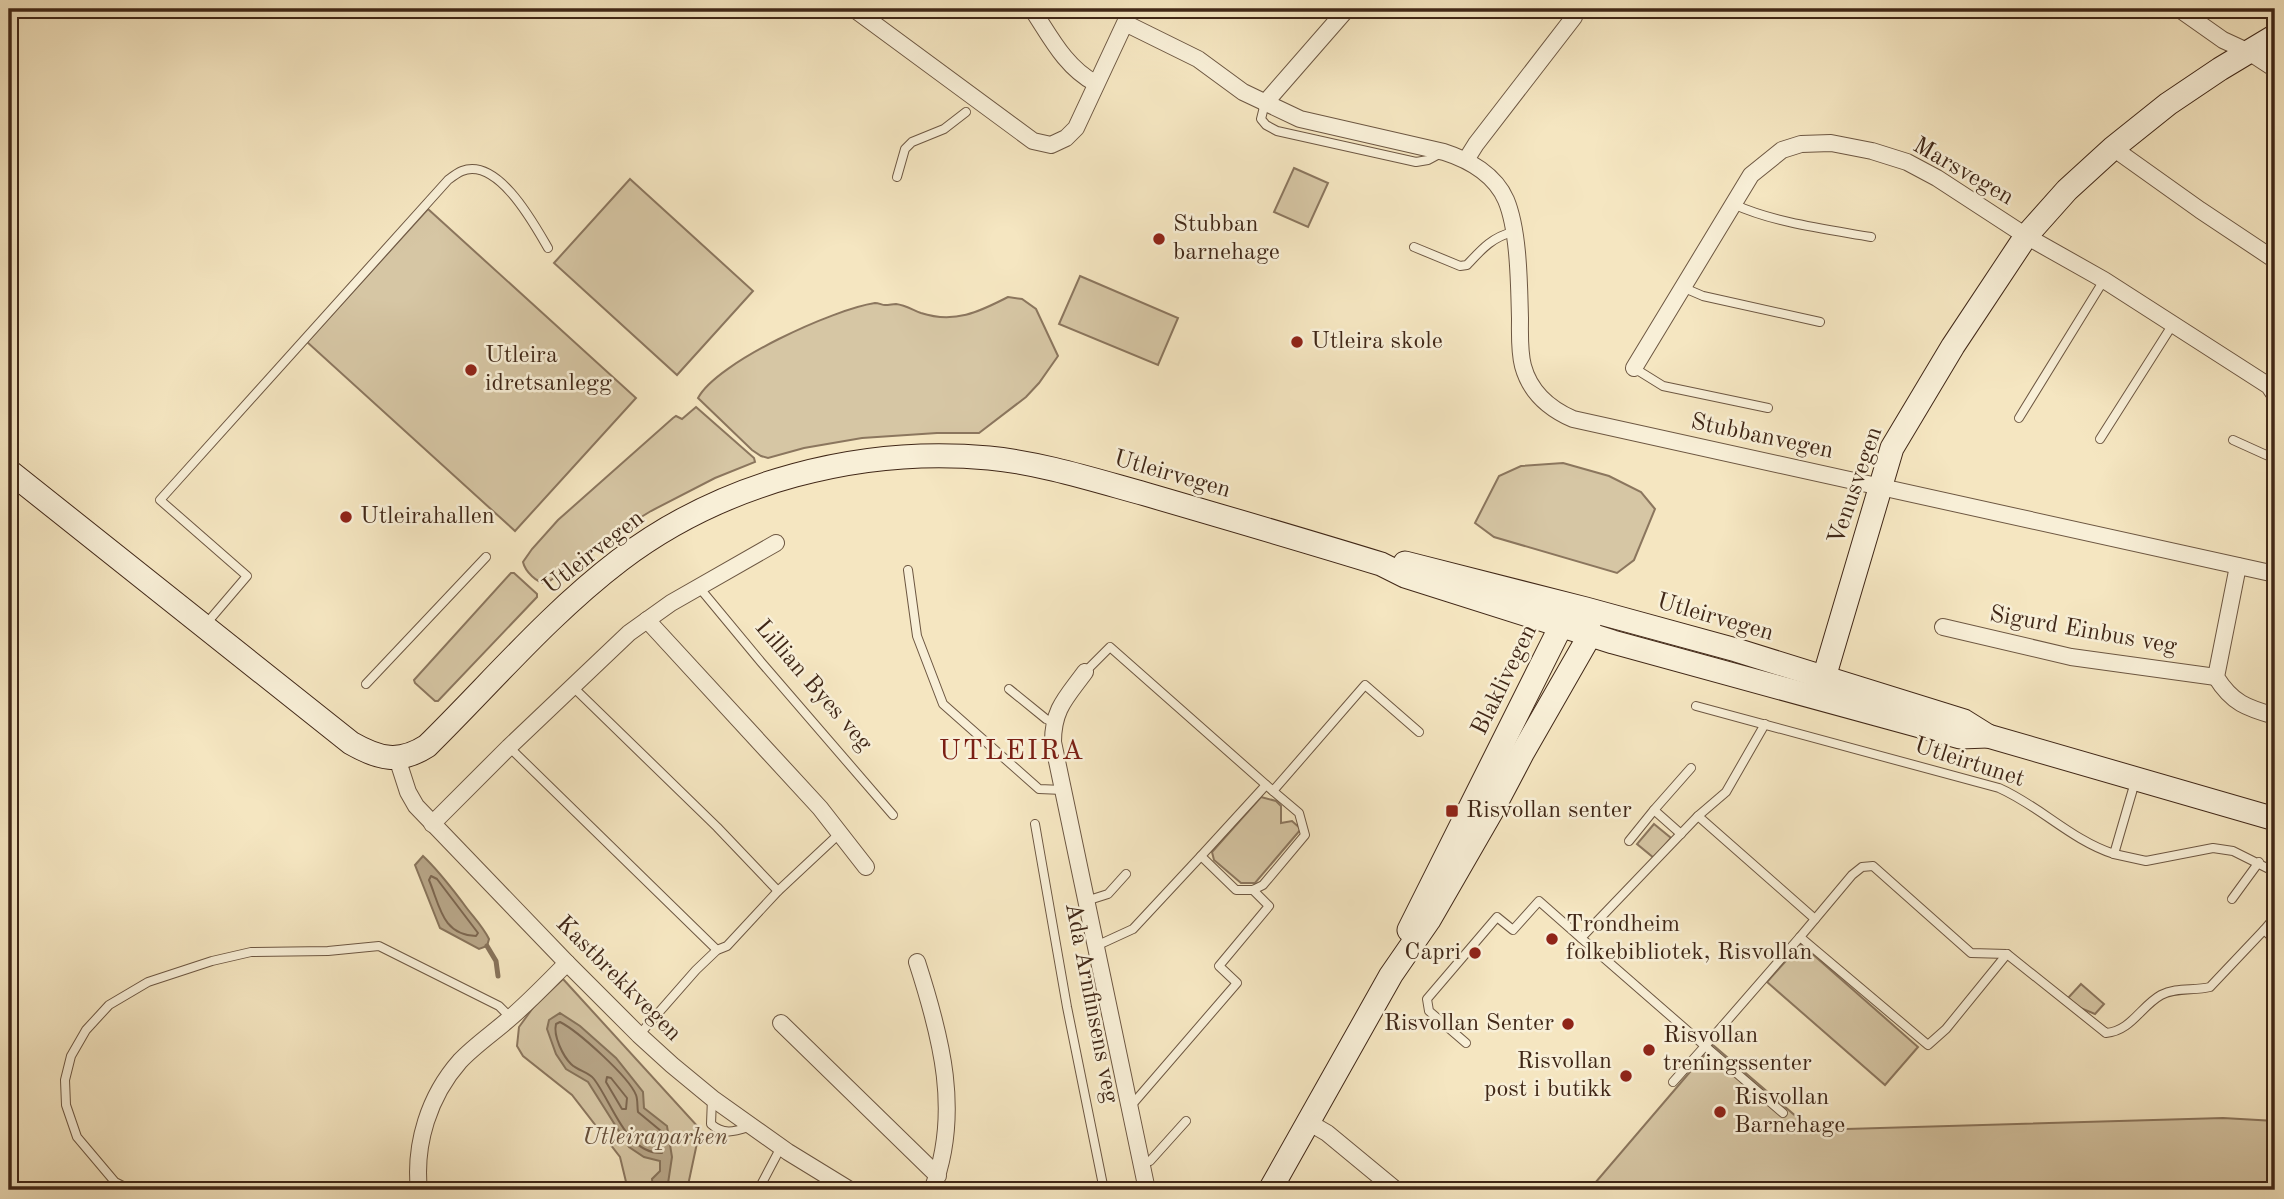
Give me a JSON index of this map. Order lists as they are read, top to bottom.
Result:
{
  "streets": {
    "main road": ["Utleirvegen", "Venusvegen", "Blaklivegen"],
    "street": [
      "Marsvegen",
      "Stubbanvegen",
      "Sigurd Einbus veg",
      "Kastbrekkvegen",
      "Ada Arnfinsens veg"
    ],
    "lane": ["Lillian Byes veg", "Utleirtunet"]
  },
  "crossings": [
    ["Marsvegen", "Venusvegen"],
    ["Stubbanvegen", "Venusvegen"],
    ["Utleirvegen", "Venusvegen"],
    ["Utleirvegen", "Blaklivegen"],
    ["Utleirvegen", "Kastbrekkvegen"]
  ],
  "districts": ["UTLEIRA"],
  "parks": ["Utleiraparken"],
  "places": {
    "other": [
      "Stubban barnehage",
      "Utleira skole",
      "Utleira idretsanlegg",
      "Utleirahallen",
      "Trondheim folkebibliotek, Risvollan",
      "Capri",
      "Risvollan Senter",
      "Risvollan treningssenter",
      "Risvollan post i butikk",
      "Risvollan Barnehage"
    ],
    "transit": ["Risvollan senter"]
  }
}
